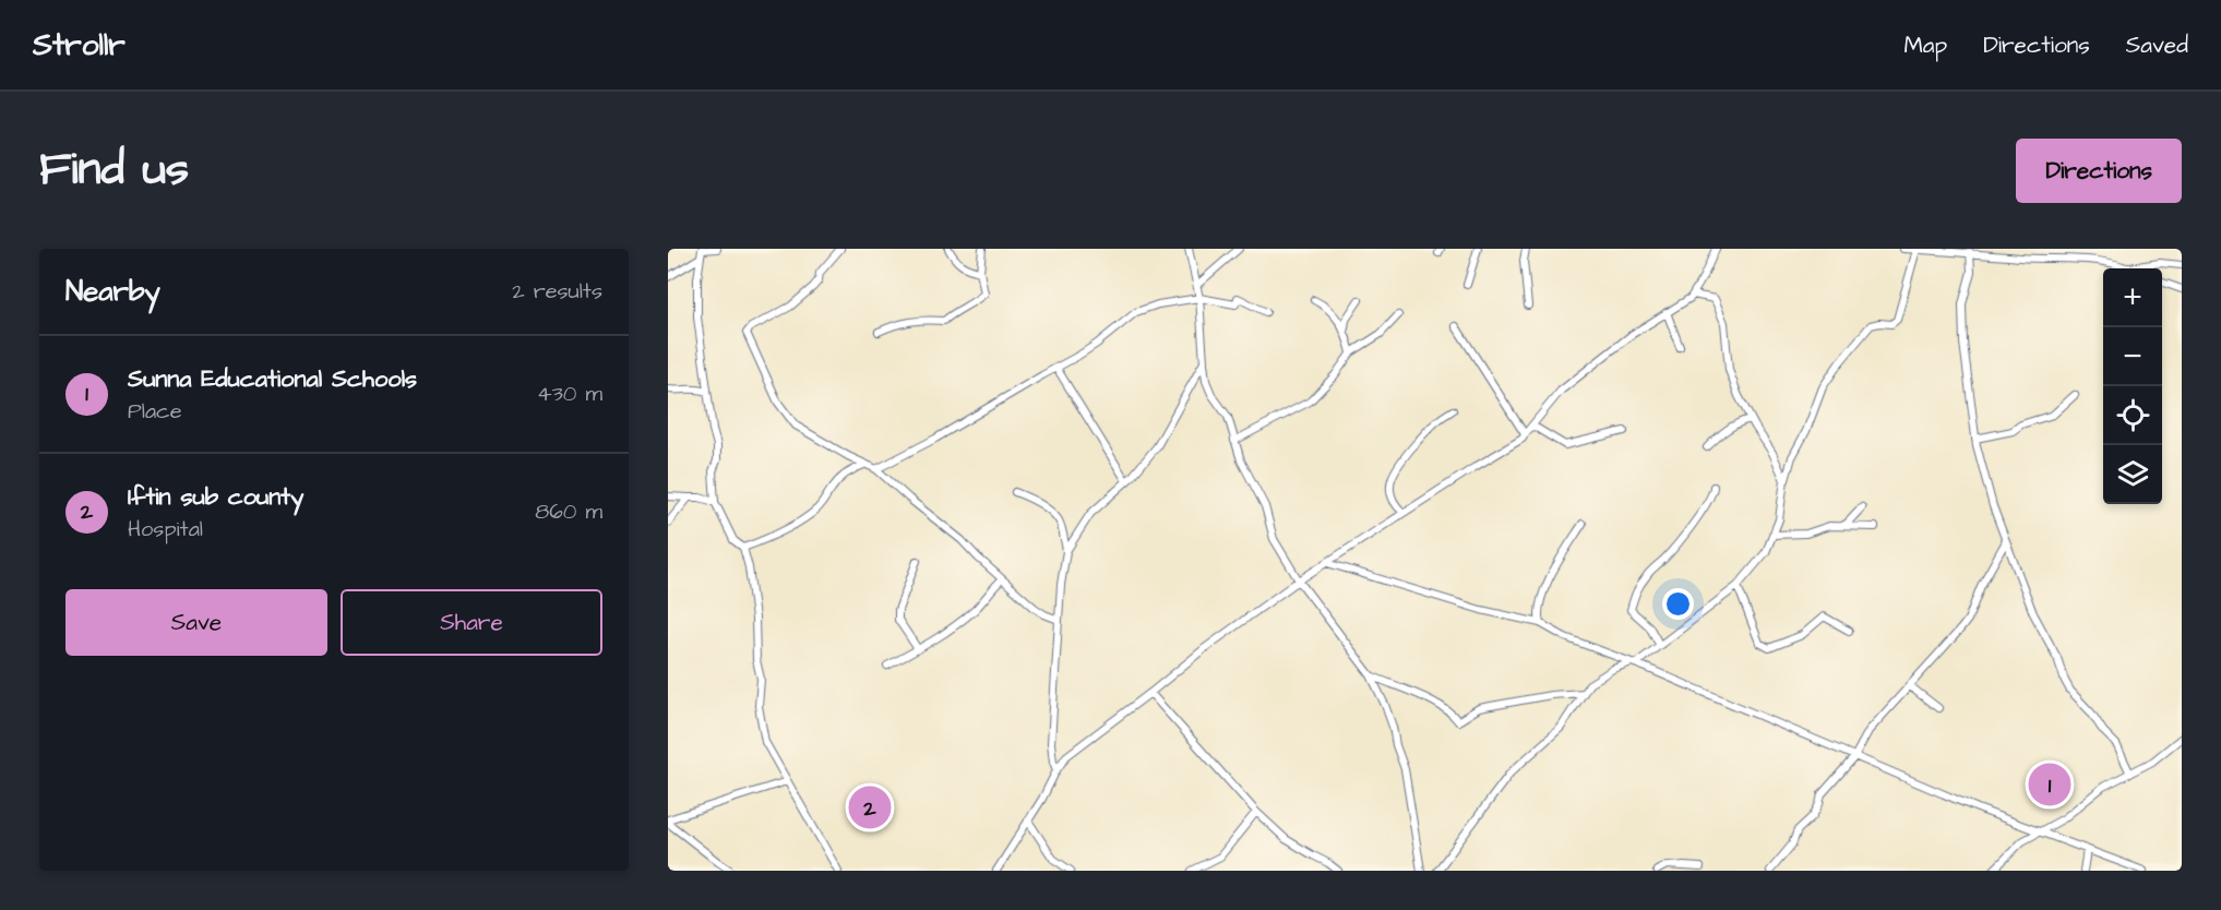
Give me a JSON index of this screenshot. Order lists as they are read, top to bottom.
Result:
{
  "page": {
    "header": "Strollr",
    "nav": ["Map", "Directions", "Saved"],
    "title": "Find us",
    "buttons": [
      "Directions",
      ["Save", "Share"]
    ],
    "heading": ["Nearby", "2 results"],
    "map_buttons": ["+", "−"],
    "list": [
      {
        "mark": "1",
        "name": "Sunna Educational Schools",
        "note": "Place",
        "value": "430 m"
      },
      {
        "mark": "2",
        "name": "Iftin sub county",
        "note": "Hospital",
        "value": "860 m"
      }
    ],
    "pins": ["1", "2"]
  }
}
